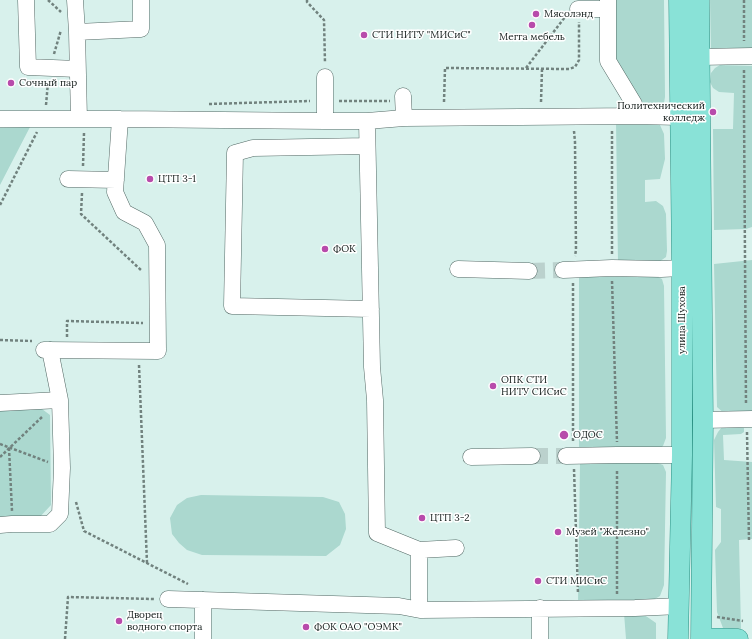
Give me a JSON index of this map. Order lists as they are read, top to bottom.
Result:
{
  "streets": {
    "main road": ["улица Шухова"]
  },
  "places": [
    "Мясолэнд",
    "Мегга мебель",
    "СТИ НИТУ \"МИСиС\"",
    "Сочный пар",
    "Политехнический колледж",
    "ЦТП 3-1",
    "ФОК",
    "ОПК СТИ НИТУ СИСиС",
    "ОДОС",
    "ЦТП 3-2",
    "Музей \"Железно\"",
    "СТИ МИСиС",
    "Дворец водного спорта",
    "ФОК ОАО \"ОЭМК\""
  ]
}
